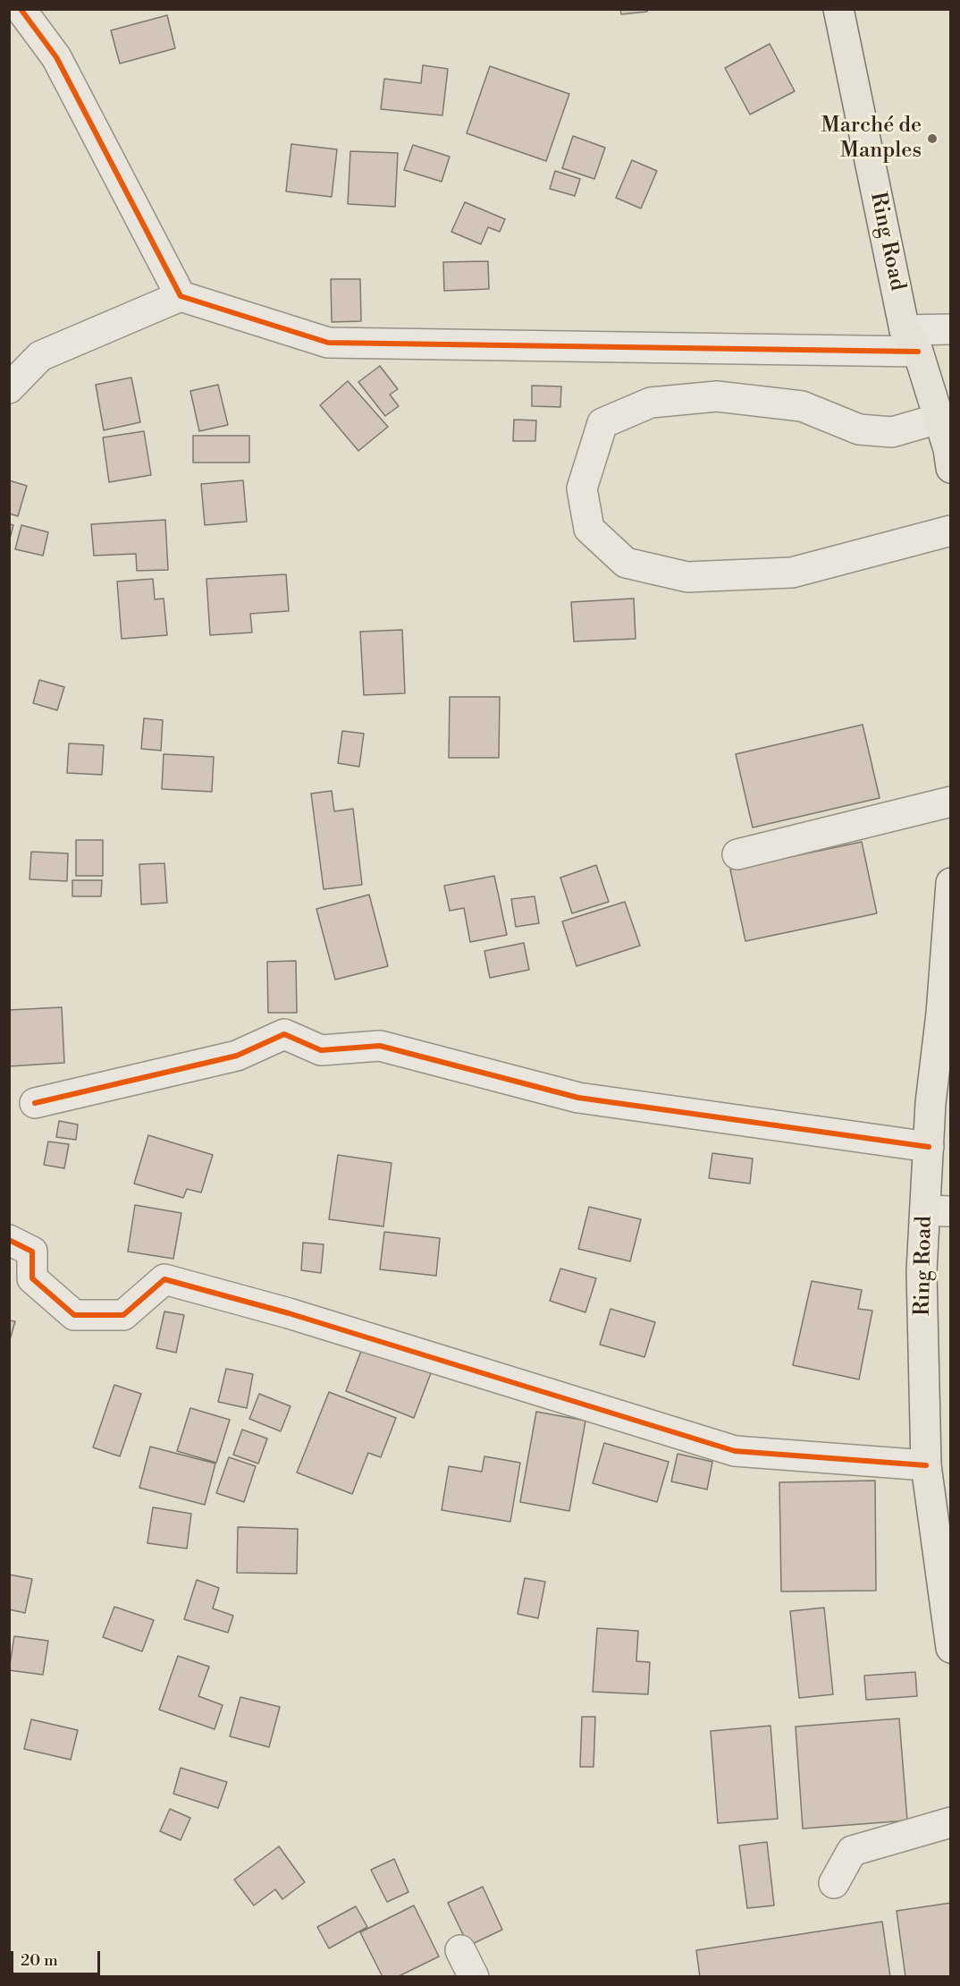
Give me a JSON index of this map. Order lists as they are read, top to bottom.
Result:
{
  "streets": {
    "main road": ["Ring Road"]
  },
  "places": ["Marché de Manples"],
  "scale_bar": "20 m"
}
